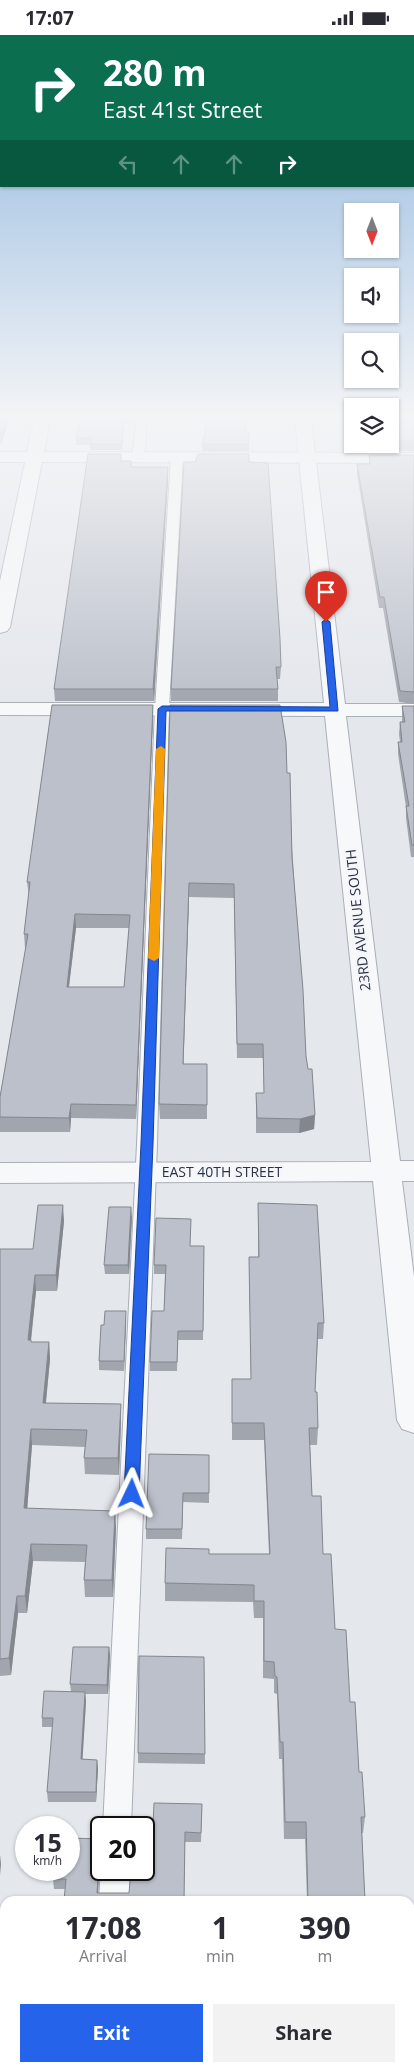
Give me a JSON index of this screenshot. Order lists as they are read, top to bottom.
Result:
{
  "streets": {
    "street": ["23RD AVENUE SOUTH", "EAST 40TH STREET"]
  },
  "crossings": [
    ["23RD AVENUE SOUTH", "EAST 40TH STREET"]
  ],
  "north": "bottom",
  "page": {
    "status": "17:07",
    "turn": ["280 m", "East 41st Street"],
    "speed": "15 km/h",
    "limit": "20",
    "eta": [
      "17:08",
      "Arrival",
      "1",
      "min",
      "390",
      "m"
    ],
    "buttons": ["Exit", "Share"]
  }
}
